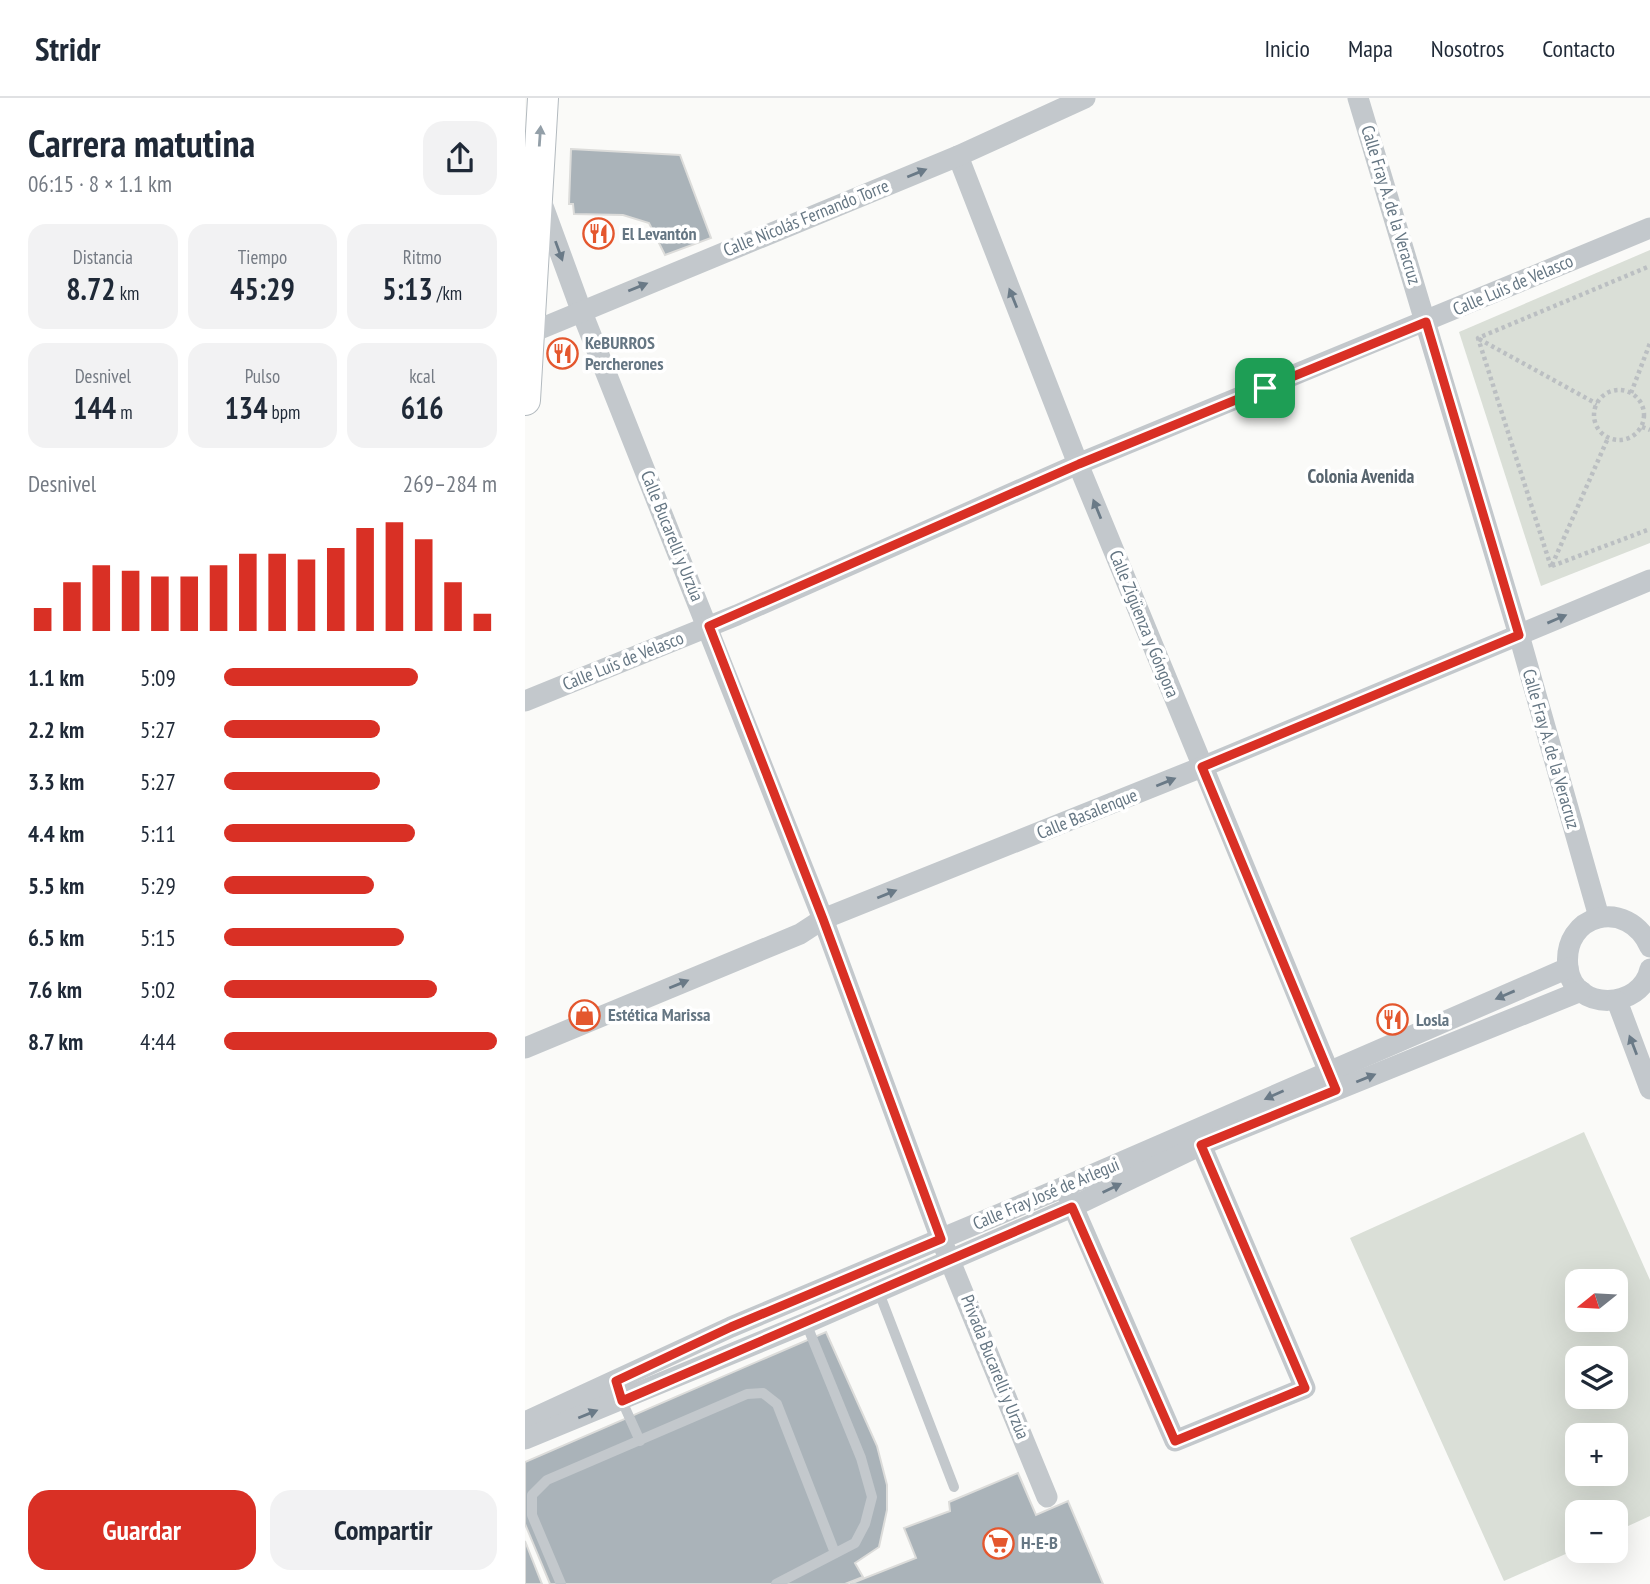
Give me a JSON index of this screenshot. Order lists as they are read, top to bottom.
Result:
{
  "streets": {
    "street": [
      "Calle Fray A. de la Veracruz",
      "Calle Nicolás Fernando Torre",
      "Calle Luis de Velasco",
      "Calle Bucarelli y Urzúa",
      "Calle Zigüenza y Góngora",
      "Calle Basalenque",
      "Calle Fray José de Arlegui",
      "Privada Bucarelli y Urzúa"
    ]
  },
  "crossings": [
    ["Calle Fray A. de la Veracruz", "Calle Luis de Velasco"],
    ["Calle Fray A. de la Veracruz", "Calle Basalenque"],
    ["Calle Nicolás Fernando Torre", "Calle Bucarelli y Urzúa"],
    ["Calle Nicolás Fernando Torre", "Calle Zigüenza y Góngora"],
    ["Calle Luis de Velasco", "Calle Bucarelli y Urzúa"],
    ["Calle Luis de Velasco", "Calle Zigüenza y Góngora"],
    ["Calle Bucarelli y Urzúa", "Calle Basalenque"],
    ["Calle Bucarelli y Urzúa", "Calle Fray José de Arlegui"],
    ["Calle Bucarelli y Urzúa", "Privada Bucarelli y Urzúa"],
    ["Calle Zigüenza y Góngora", "Calle Basalenque"],
    ["Calle Zigüenza y Góngora", "Calle Fray José de Arlegui"],
    ["Calle Fray José de Arlegui", "Privada Bucarelli y Urzúa"]
  ],
  "one_way": ["Calle Nicolás Fernando Torre", "Calle Zigüenza y Góngora", "Calle Basalenque"],
  "districts": ["Colonia Avenida"],
  "places": {
    "restaurant": ["El Levantón", "KeBURROS Percherones", "Losla"],
    "shop": ["Estética Marissa"],
    "supermarket": ["H-E-B"]
  },
  "north": "left",
  "page": {
    "header": "Stridr",
    "nav": [
      "Inicio",
      "Mapa",
      "Nosotros",
      "Contacto"
    ],
    "heading": ["Carrera matutina", "06:15 · 8 × 1.1 km"],
    "stats": [
      ["Distancia", "8.72 km"],
      ["Tiempo", "45:29"],
      ["Ritmo", "5:13 /km"],
      ["Desnivel", "144 m"],
      ["Pulso", "134 bpm"],
      ["kcal", "616"]
    ],
    "chart": ["Desnivel", "269–284 m"],
    "list": [
      {
        "name": "1.1 km",
        "note": "5:09"
      },
      {
        "name": "2.2 km",
        "note": "5:27"
      },
      {
        "name": "3.3 km",
        "note": "5:27"
      },
      {
        "name": "4.4 km",
        "note": "5:11"
      },
      {
        "name": "5.5 km",
        "note": "5:29"
      },
      {
        "name": "6.5 km",
        "note": "5:15"
      },
      {
        "name": "7.6 km",
        "note": "5:02"
      },
      {
        "name": "8.7 km",
        "note": "4:44"
      }
    ],
    "map_buttons": ["+", "−"],
    "buttons": ["Guardar", "Compartir"]
  }
}
